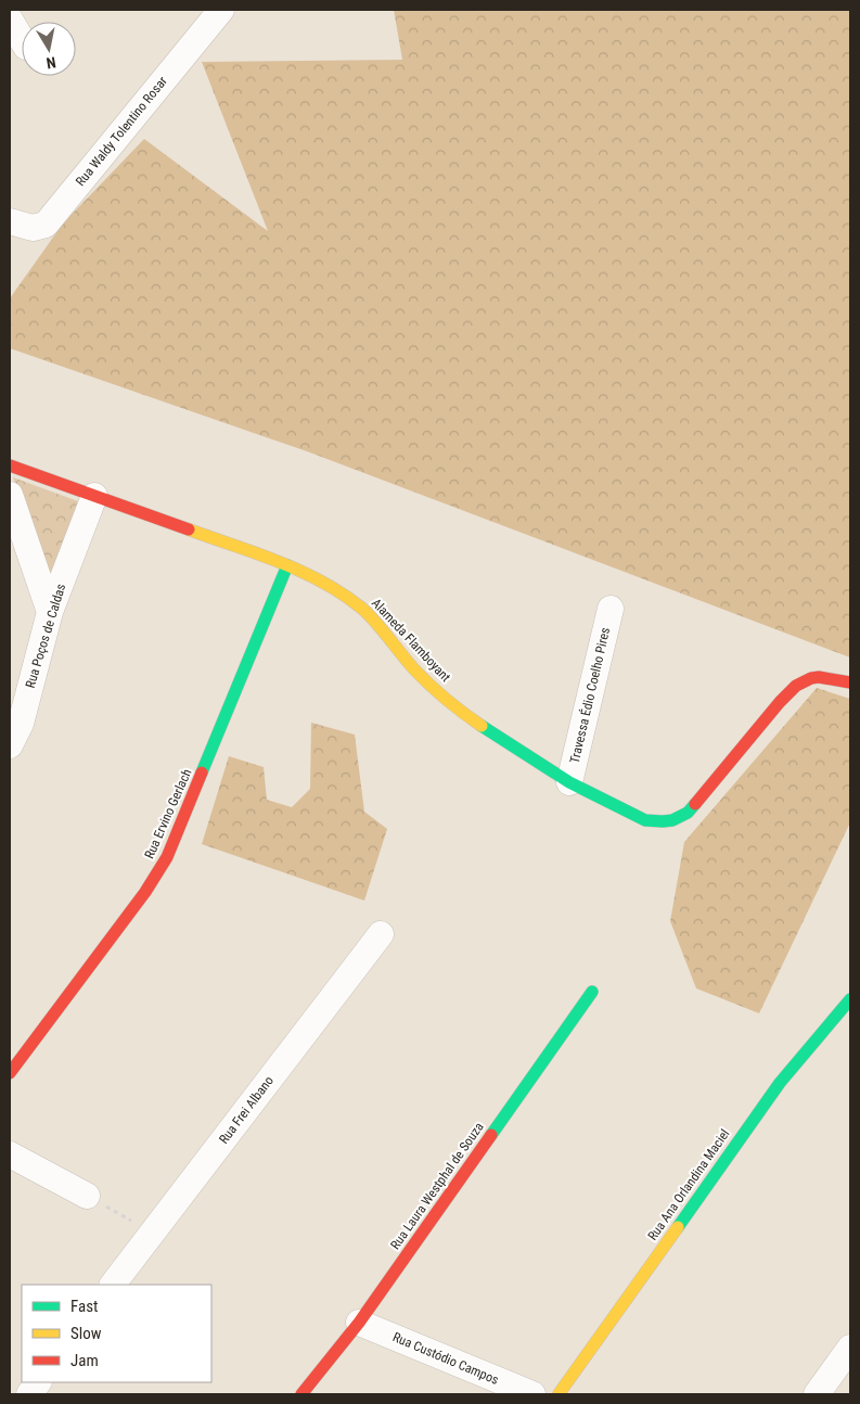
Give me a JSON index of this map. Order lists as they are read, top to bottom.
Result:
{
  "streets": {
    "street": [
      "Rua Waldy Tolentino Rosar",
      "Rua Poços de Caldas",
      "Alameda Flamboyant",
      "Travessa Édio Coelho Pires",
      "Rua Ervino Gerlach",
      "Rua Frei Albano",
      "Rua Ana Orlandina Maciel",
      "Rua Laura Westphal de Souza",
      "Rua Custódio Campos"
    ]
  },
  "crossings": [
    ["Rua Poços de Caldas", "Alameda Flamboyant"],
    ["Alameda Flamboyant", "Travessa Édio Coelho Pires"],
    ["Alameda Flamboyant", "Rua Ervino Gerlach"],
    ["Rua Laura Westphal de Souza", "Rua Custódio Campos"]
  ],
  "legend": ["Fast", "Slow", "Jam"],
  "north": "bottom"
}
